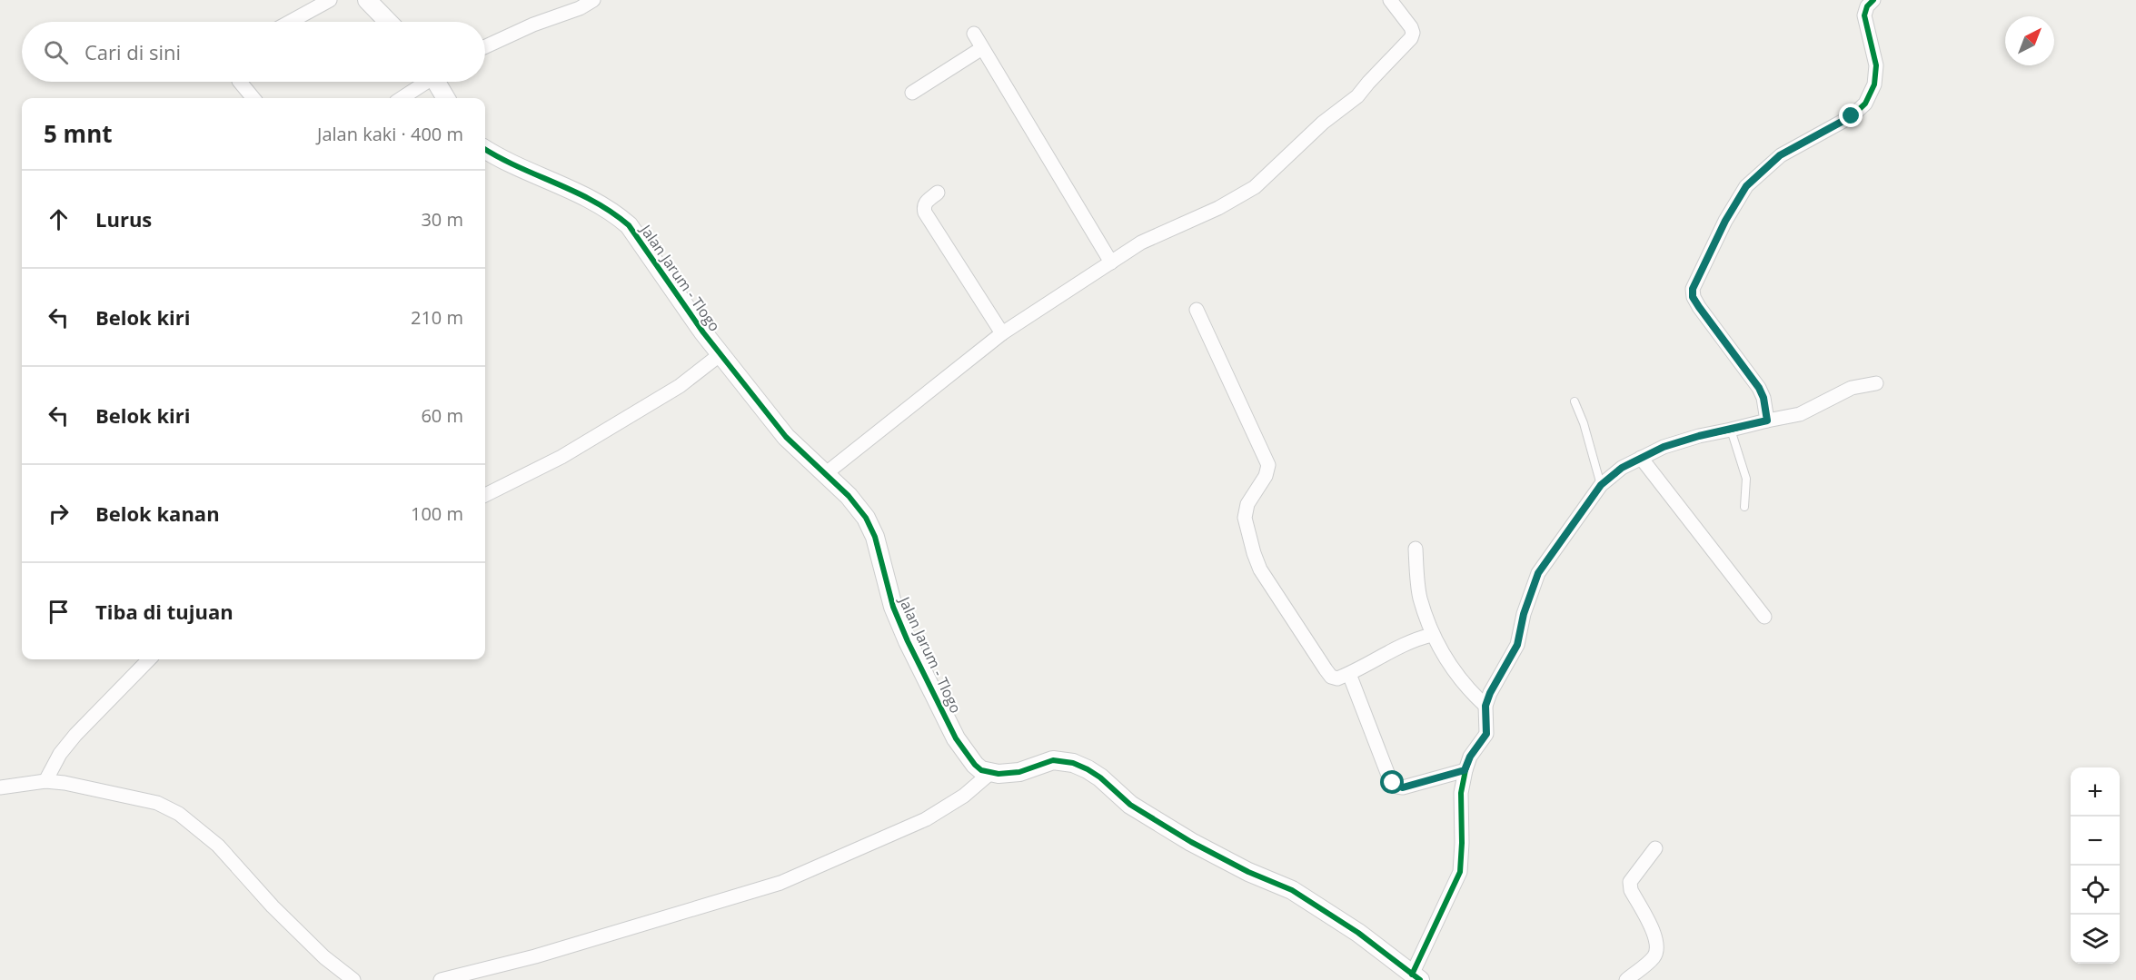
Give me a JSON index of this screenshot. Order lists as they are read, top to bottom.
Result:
{
  "streets": {
    "street": ["Jalan Jarum - Tlogo"]
  },
  "north": "top right",
  "page": {
    "search": "Cari di sini",
    "heading": ["5 mnt", "Jalan kaki · 400 m"],
    "list": [
      ["Lurus", "30 m"],
      ["Belok kiri", "210 m"],
      ["Belok kiri", "60 m"],
      ["Belok kanan", "100 m"],
      "Tiba di tujuan"
    ],
    "map_buttons": ["+", "−"]
  }
}
